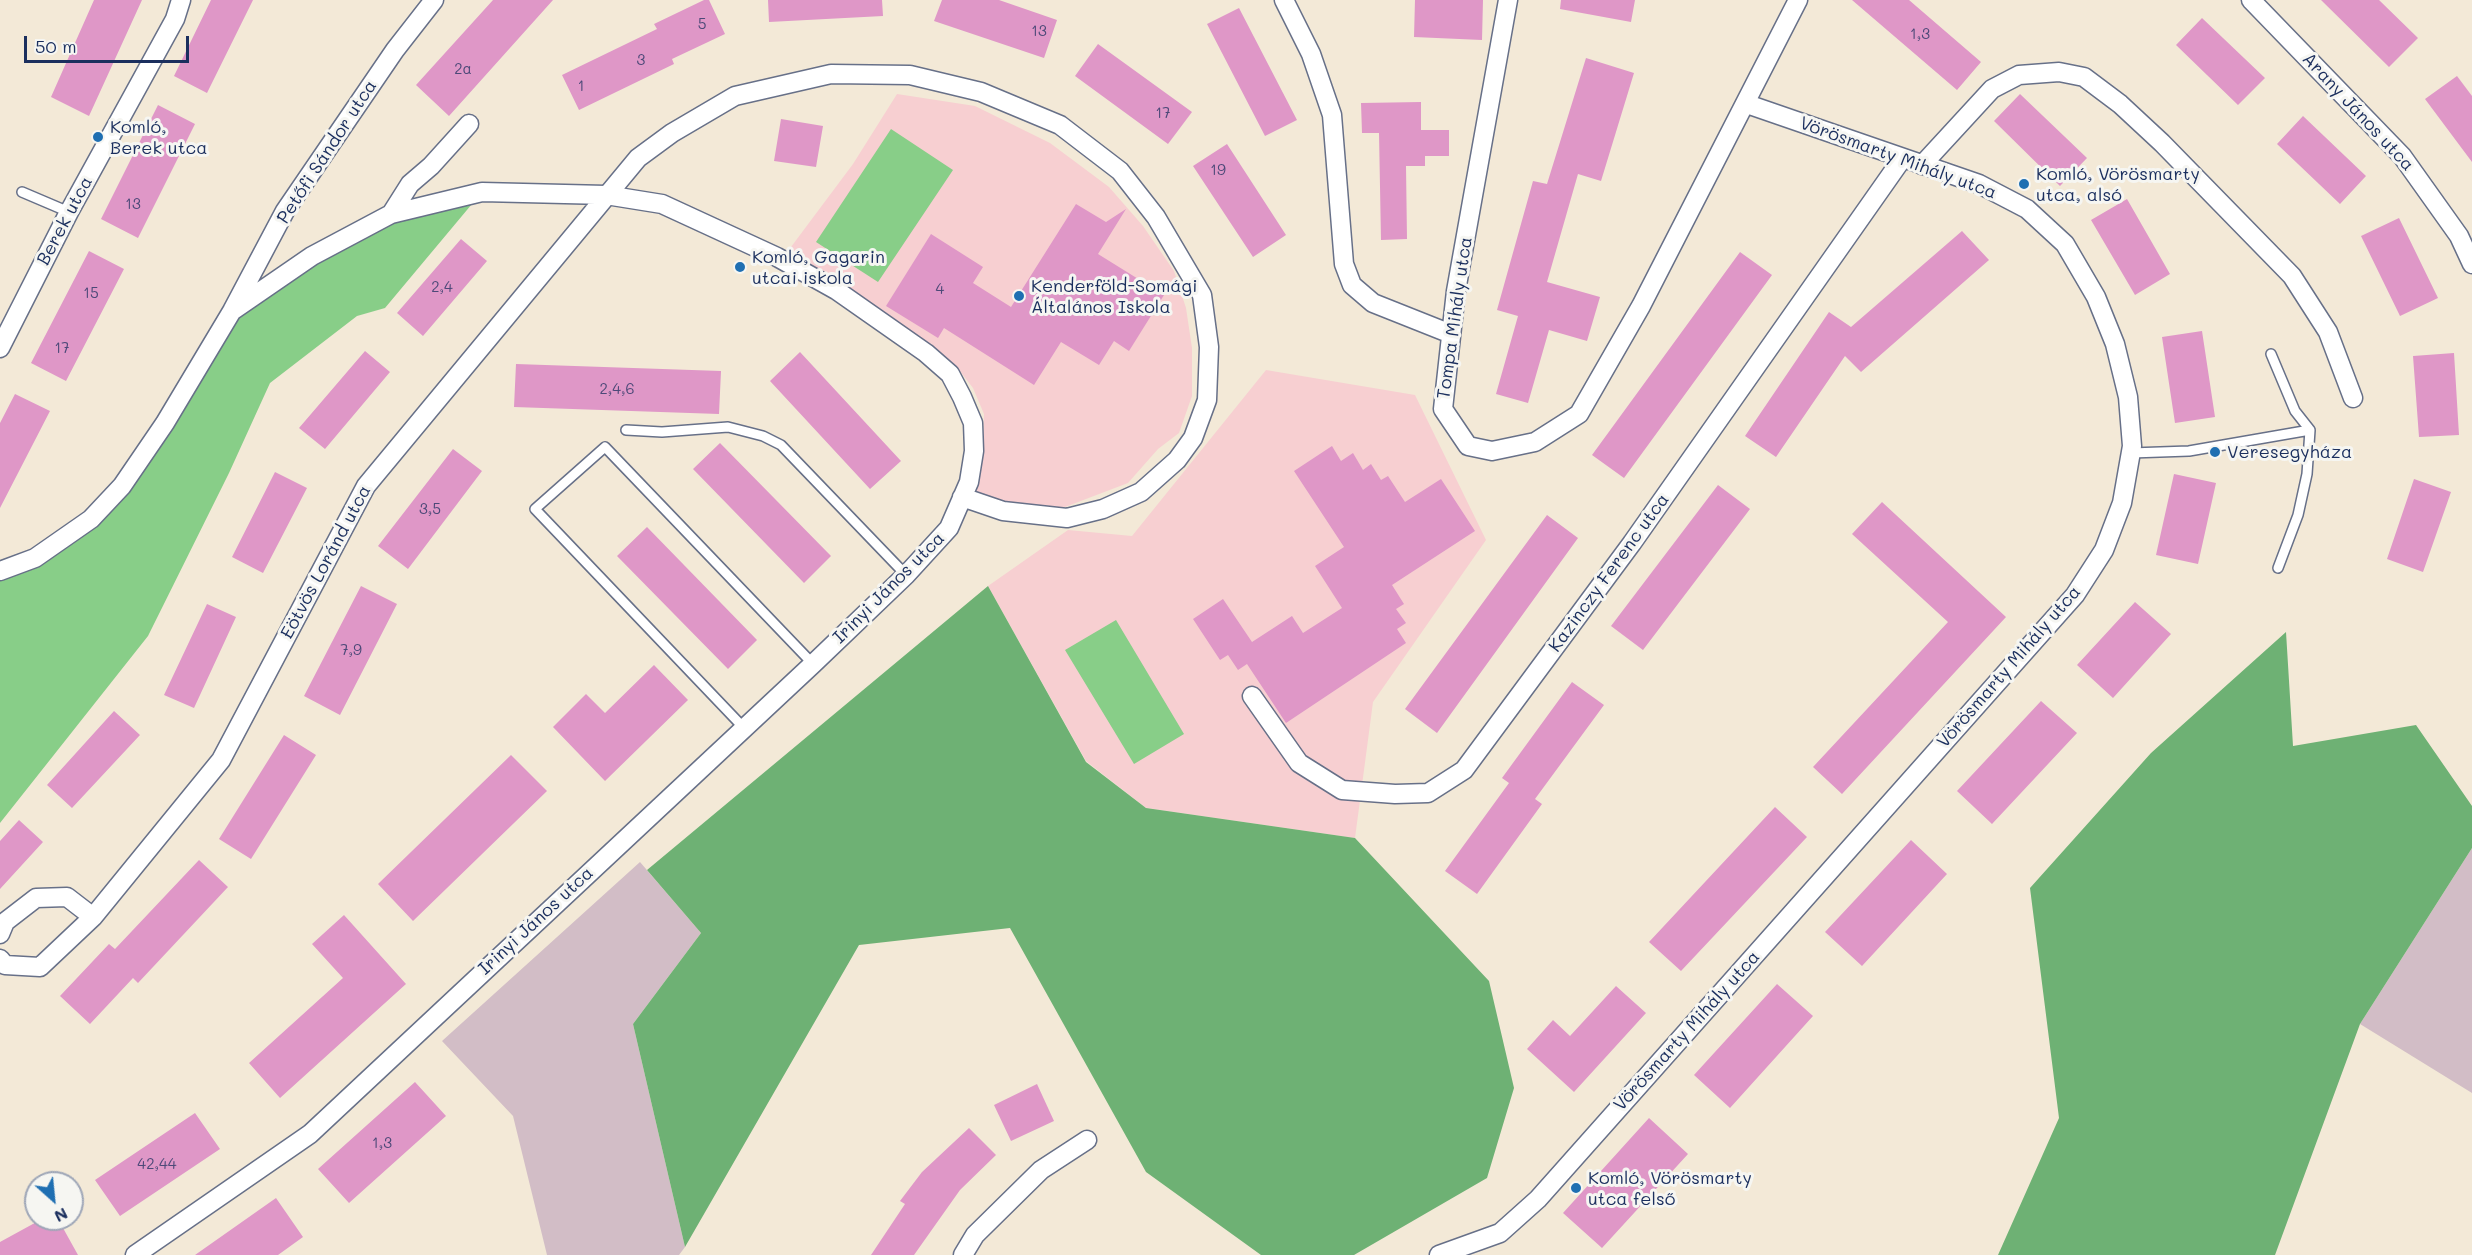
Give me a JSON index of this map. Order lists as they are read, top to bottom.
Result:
{
  "streets": {
    "street": [
      "Arany János utca",
      "Petőfi Sándor utca",
      "Vörösmarty Mihály utca",
      "Berek utca",
      "Tompa Mihály utca",
      "Eötvös Loránd utca",
      "Kazinczy Ferenc utca",
      "Irinyi János utca"
    ]
  },
  "crossings": [
    ["Petőfi Sándor utca", "Irinyi János utca"],
    ["Vörösmarty Mihály utca", "Tompa Mihály utca"],
    ["Vörösmarty Mihály utca", "Kazinczy Ferenc utca"],
    ["Eötvös Loránd utca", "Irinyi János utca"]
  ],
  "places": [
    "Komló, Berek utca",
    "Komló, Vörösmarty utca, alsó",
    "Komló, Gagarin utcai iskola",
    "Kenderföld-Somági Általános Iskola",
    "Veresegyháza",
    "Komló, Vörösmarty utca felső"
  ],
  "house_numbers": [
    "5",
    "13",
    "1,3",
    "3",
    "2a",
    "1",
    "17",
    "19",
    "13",
    "2,4",
    "4",
    "15",
    "17",
    "2,4,6",
    "3,5",
    "7,9",
    "1,3",
    "42,44"
  ],
  "scale_bar": "50 m",
  "north": "bottom right"
}
